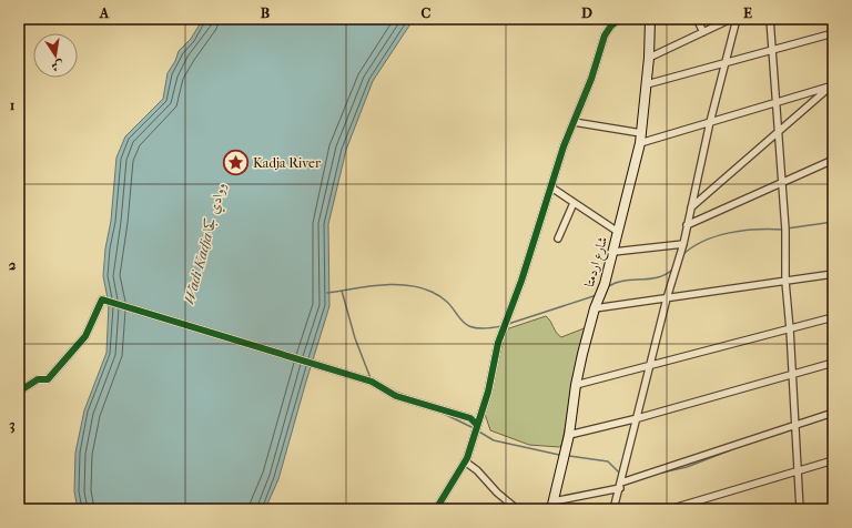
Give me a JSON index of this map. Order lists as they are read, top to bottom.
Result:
{
  "streets": {
    "main road": ["شارع اردمتا"]
  },
  "water": ["Wadi Kadja ووادي كجا"],
  "places": {
    "place": ["Kadja River"]
  },
  "north": "bottom",
  "grid": {
    "columns": [
      "A",
      "B",
      "C",
      "D",
      "E"
    ],
    "rows": ["1", "2", "3"]
  }
}
